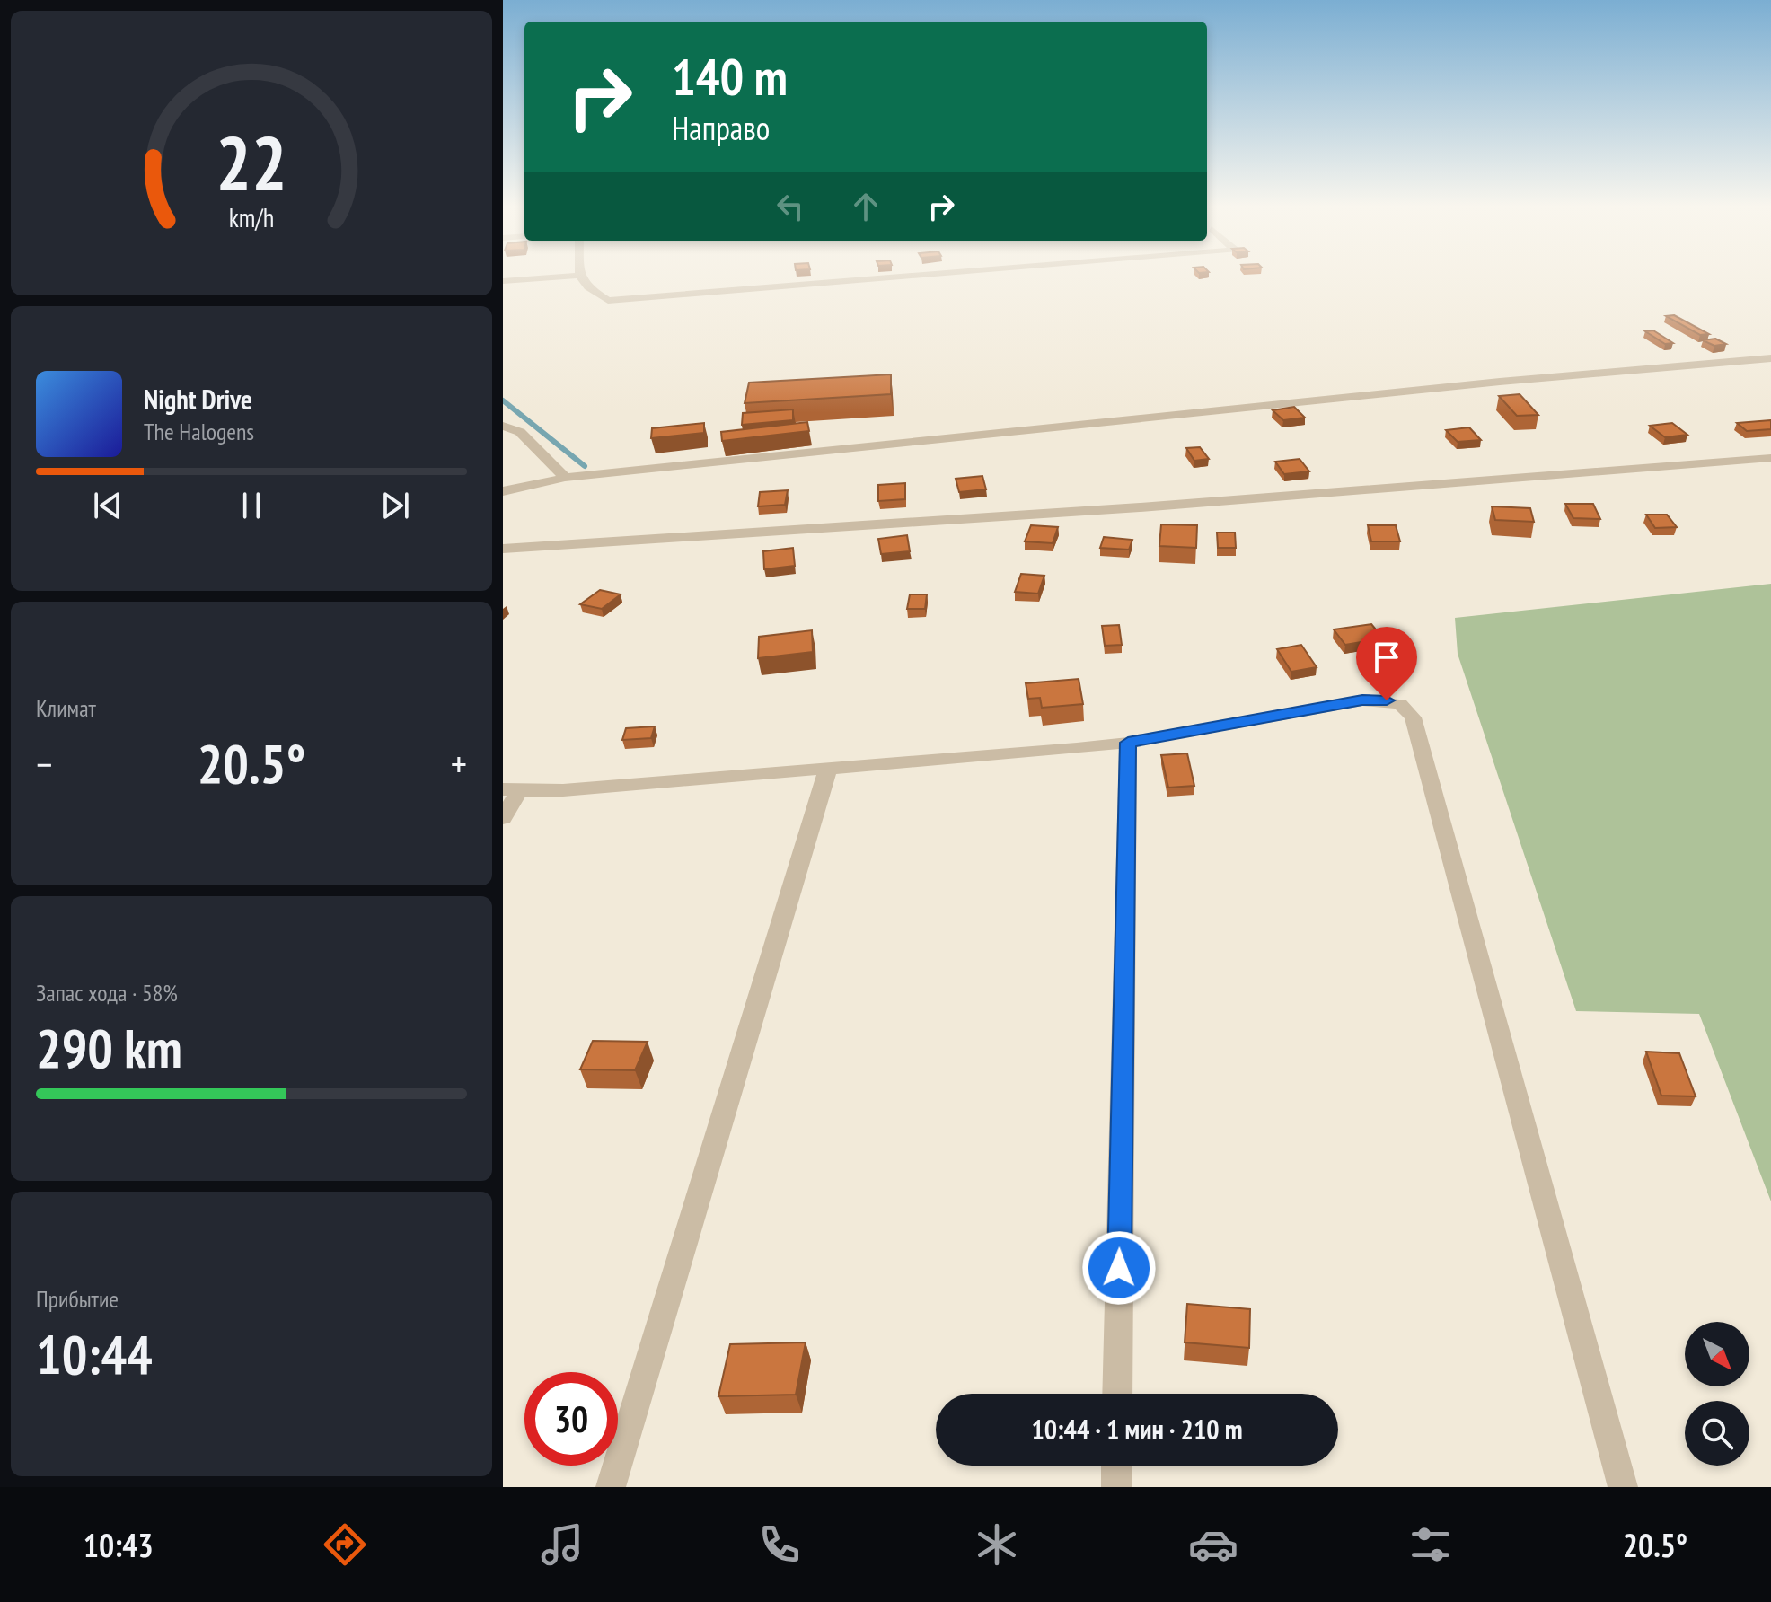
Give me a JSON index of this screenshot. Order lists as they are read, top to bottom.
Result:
{
  "north": "bottom right",
  "page": {
    "turn": ["140 m", "Направо"],
    "song": ["Night Drive", "The Halogens"],
    "tile": [
      "Климат",
      ["Запас хода · 58%", "290 km"],
      ["Прибытие", "10:44"]
    ],
    "heat": ["−", "20.5°", "+"],
    "limit": "30",
    "trip": "10:44 · 1 мин · 210 m",
    "tabs": ["10:43", "20.5°"],
    "gauge": ["22", "km/h"]
  }
}
